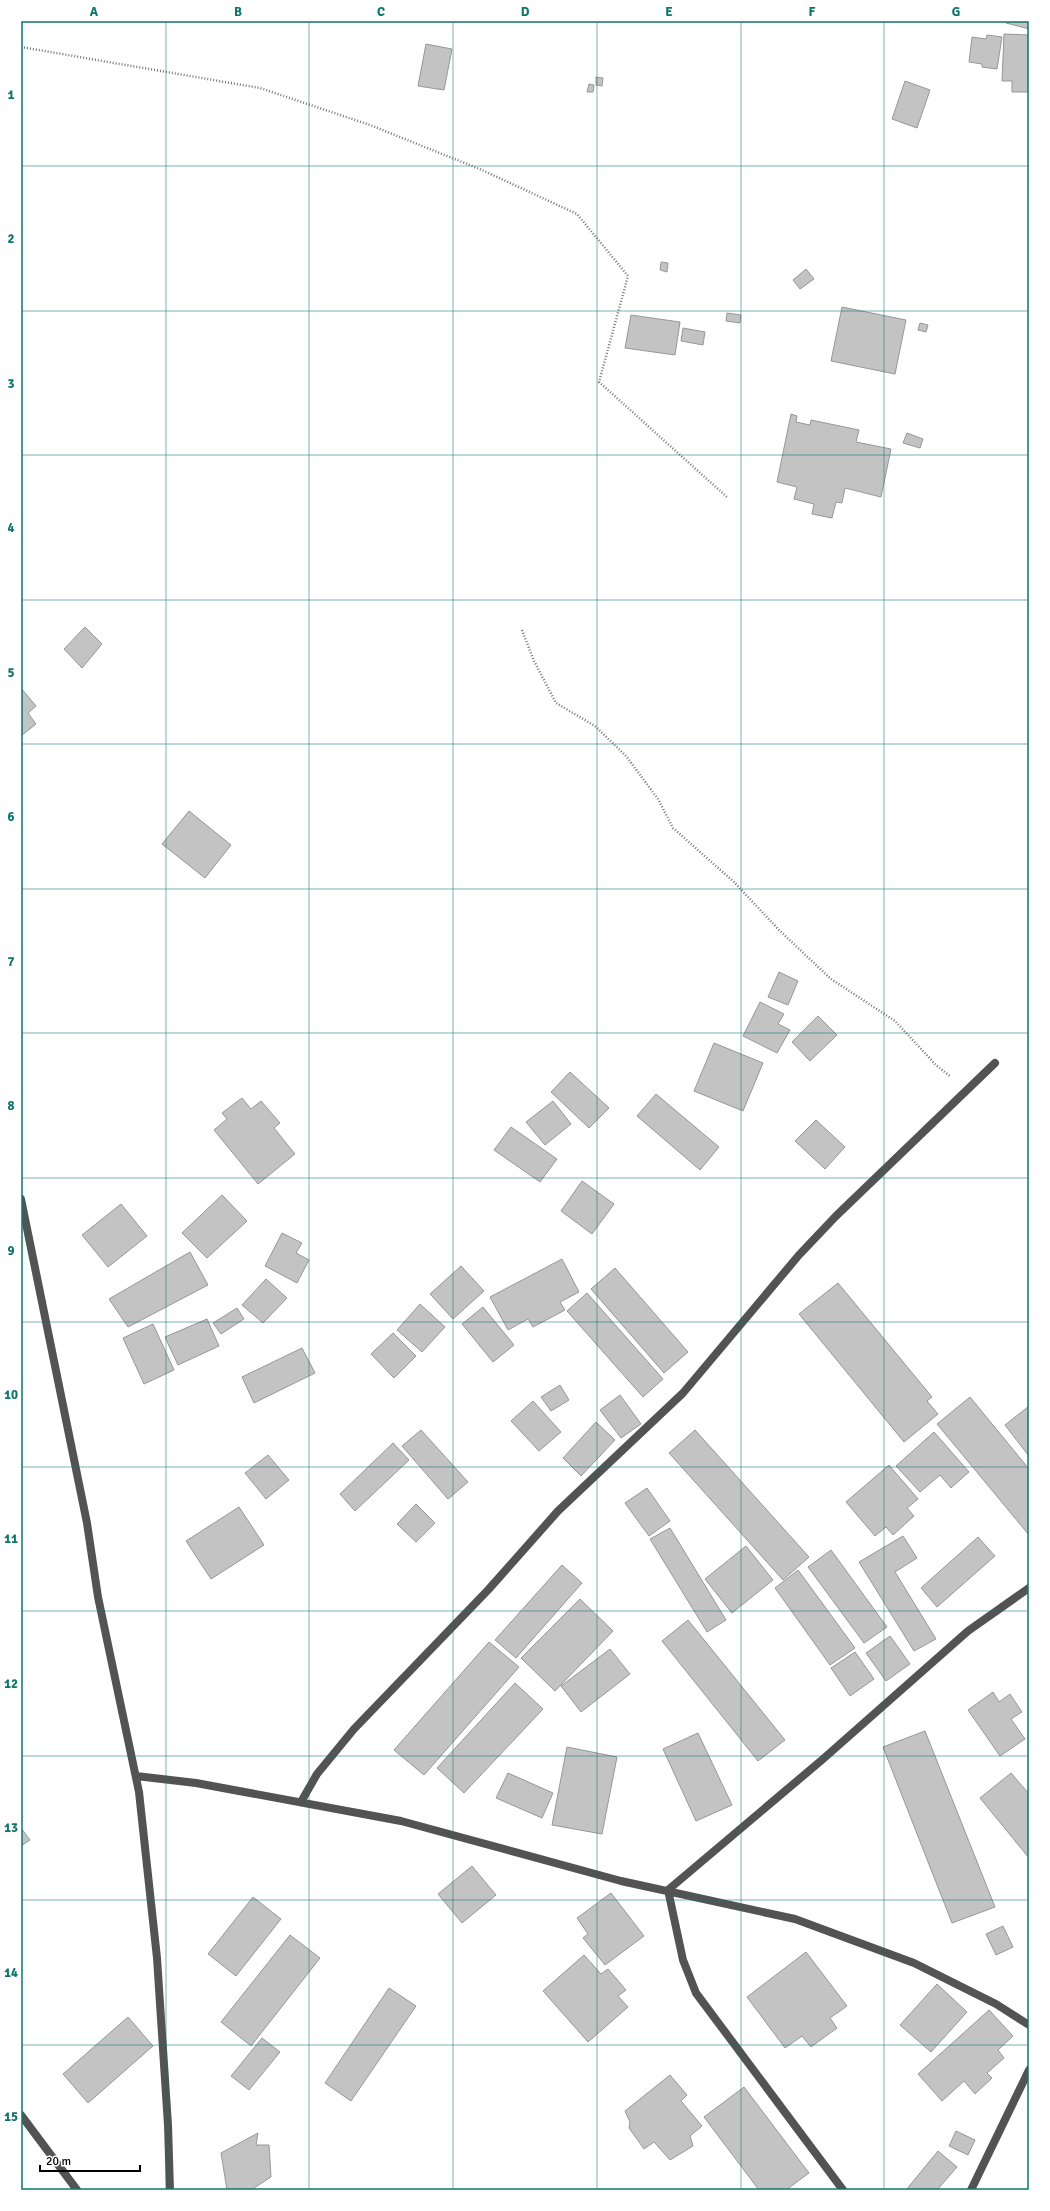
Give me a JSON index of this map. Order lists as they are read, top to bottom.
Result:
{
  "scale_bar": "20 m",
  "grid": {
    "columns": [
      "A",
      "B",
      "C",
      "D",
      "E",
      "F",
      "G"
    ],
    "rows": [
      "1",
      "2",
      "3",
      "4",
      "5",
      "6",
      "7",
      "8",
      "9",
      "10",
      "11",
      "12",
      "13",
      "14",
      "15"
    ]
  }
}
